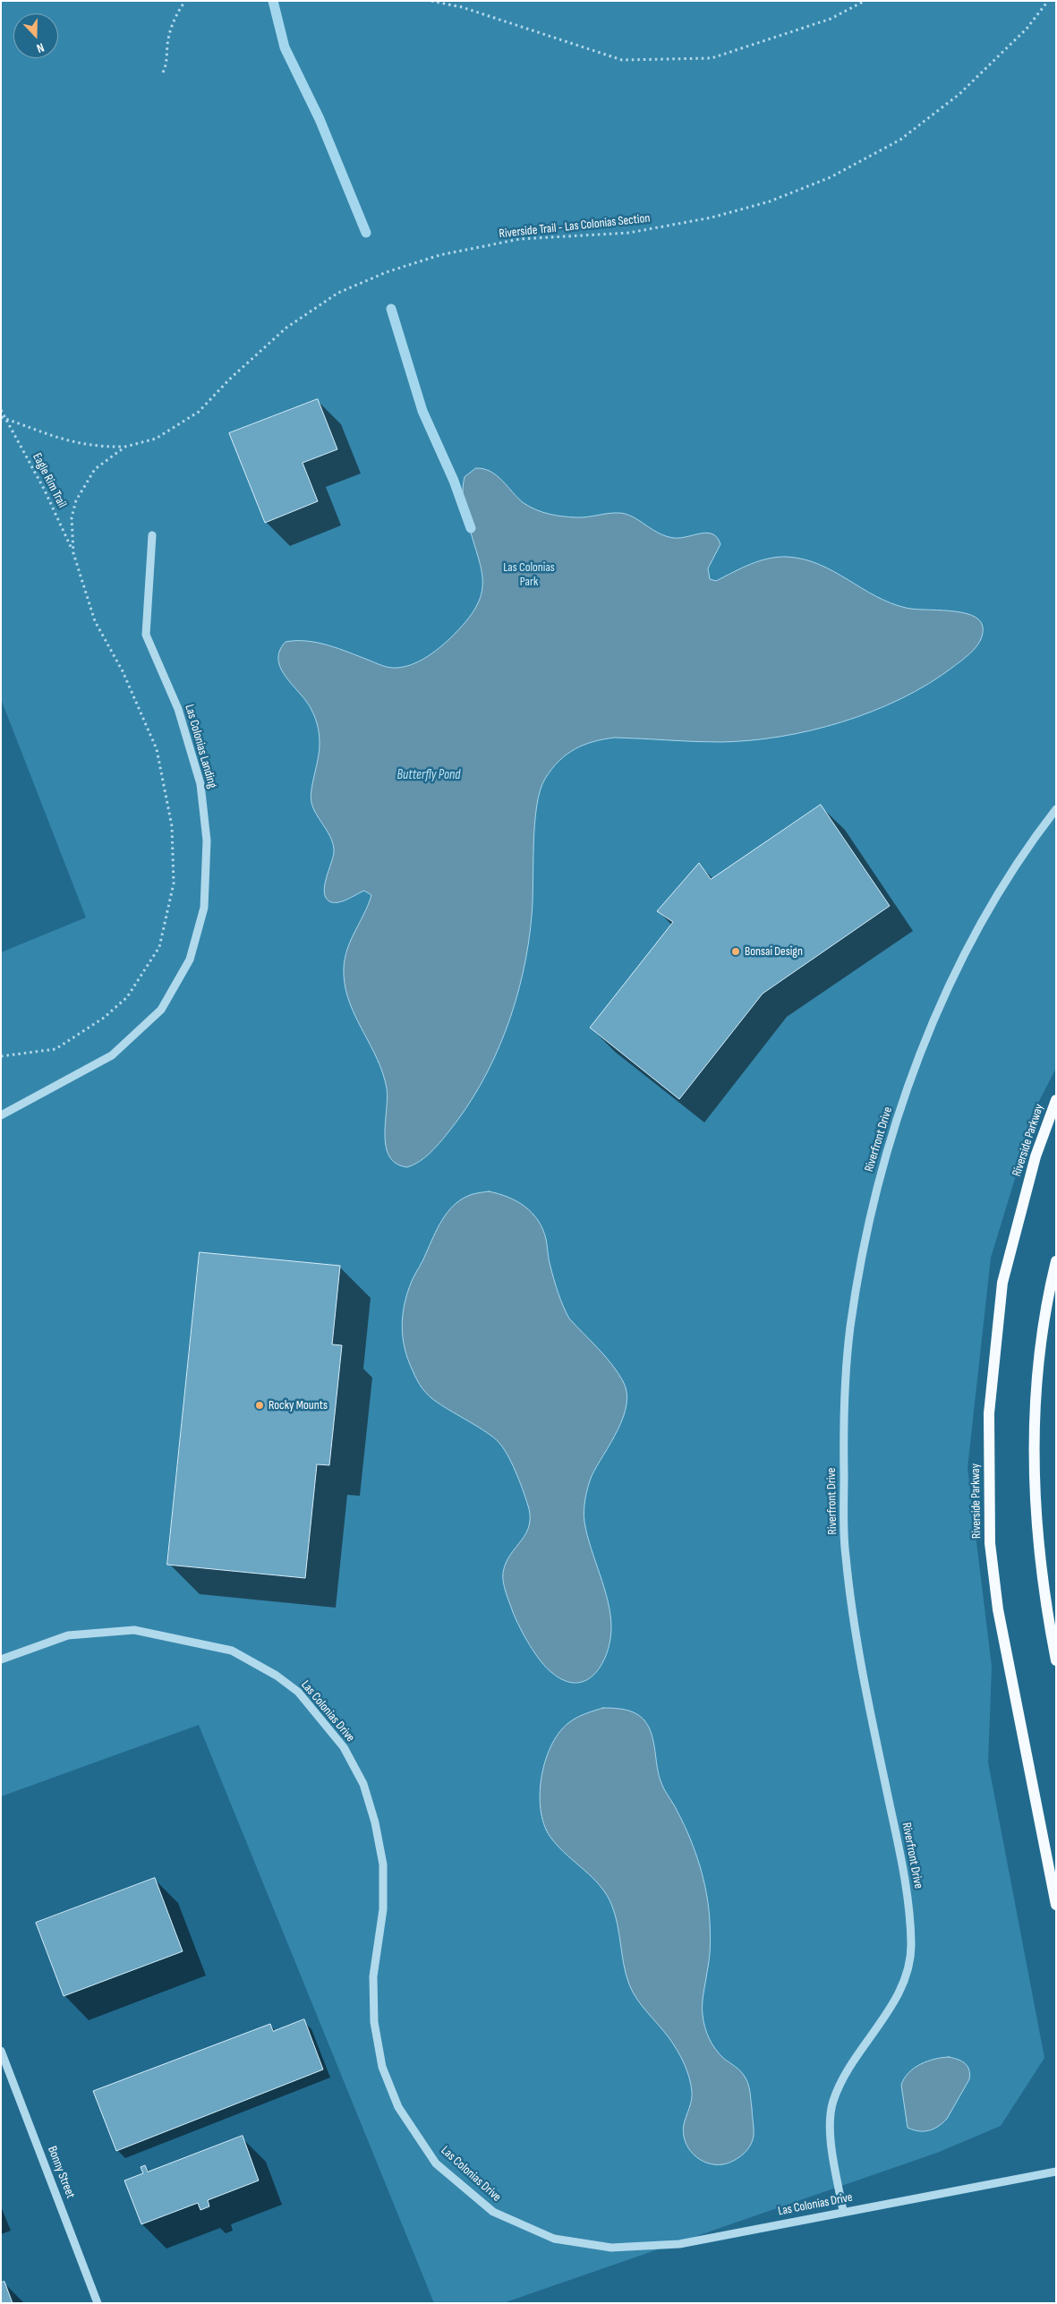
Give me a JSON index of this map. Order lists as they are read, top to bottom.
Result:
{
  "streets": {
    "main road": ["Riverside Parkway"],
    "street": [
      "Las Colonias Landing",
      "Riverfront Drive",
      "Las Colonias Drive",
      "Bonny Street"
    ],
    "path": ["Riverside Trail - Las Colonias Section", "Eagle Rim Trail"]
  },
  "crossings": [
    ["Riverside Trail - Las Colonias Section", "Eagle Rim Trail"],
    ["Riverfront Drive", "Las Colonias Drive"]
  ],
  "water": ["Butterfly Pond"],
  "parks": ["Las Colonias Park"],
  "places": ["Bonsai Design", "Rocky Mounts"],
  "north": "bottom"
}
